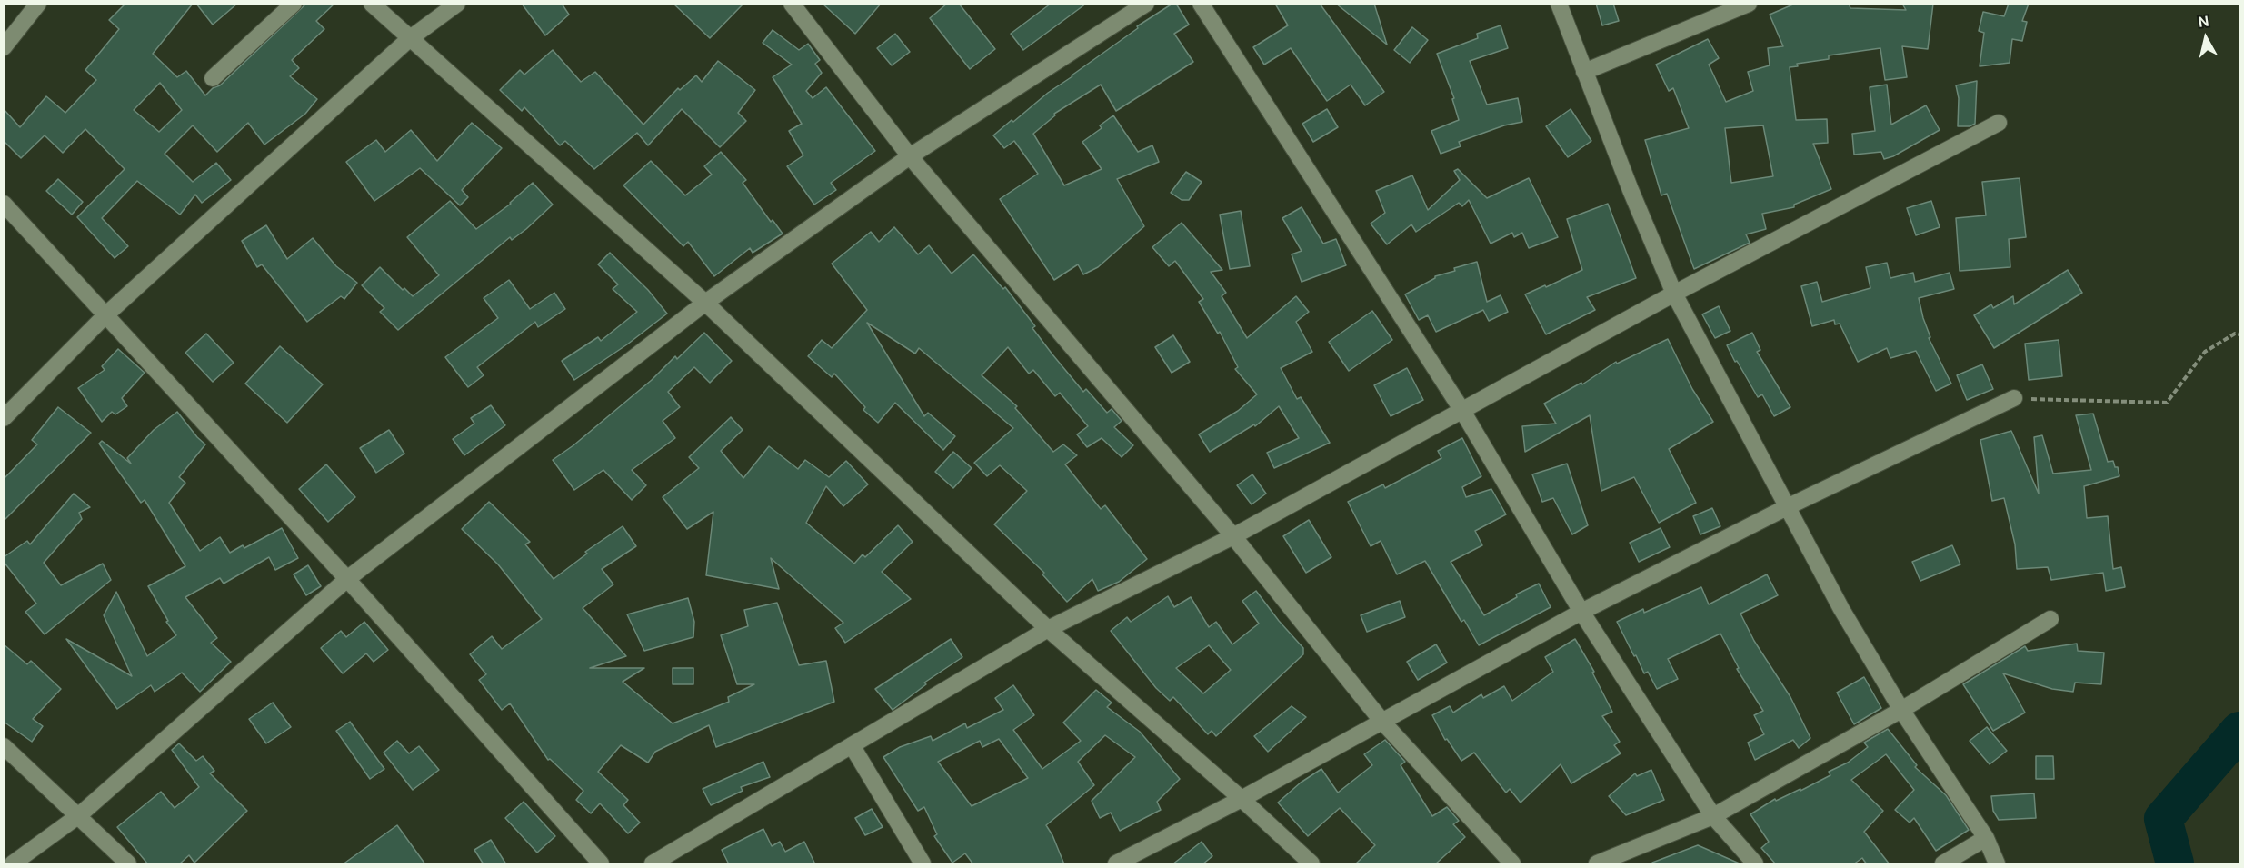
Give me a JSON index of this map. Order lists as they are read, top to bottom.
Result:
{
  "north": "top"
}
